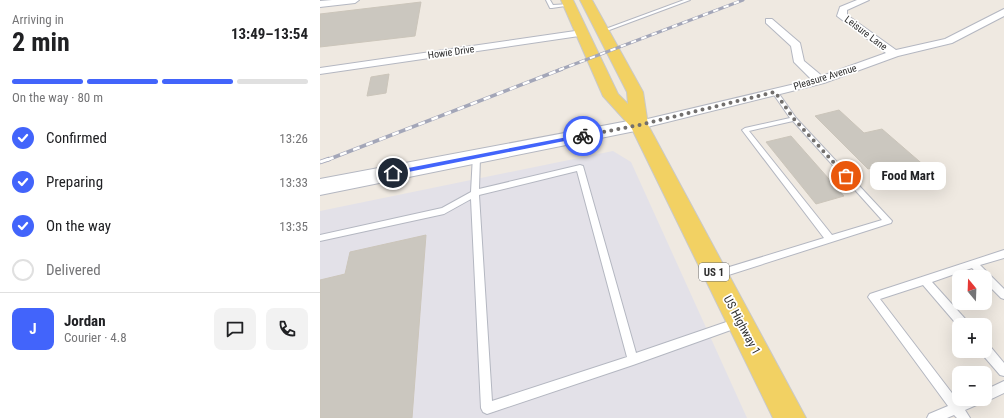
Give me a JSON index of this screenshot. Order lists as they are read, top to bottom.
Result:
{
  "streets": {
    "main road": ["US 1", "US Highway 1"],
    "street": ["Leisure Lane", "Howie Drive", "Pleasure Avenue"]
  },
  "crossings": [
    ["Leisure Lane", "Pleasure Avenue"],
    ["Howie Drive", "US Highway 1"],
    ["Pleasure Avenue", "US Highway 1"]
  ],
  "places": ["Food Mart"],
  "north": "top",
  "page": {
    "heading": ["2 min", "Arriving in", "13:49–13:54"],
    "panel": ["Jordan", "Courier · 4.8"],
    "bar": "On the way · 80 m",
    "list": [
      ["Confirmed", "13:26"],
      ["Preparing", "13:33"],
      ["On the way", "13:35"],
      "Delivered"
    ],
    "bubble": "Food Mart",
    "map_buttons": ["+", "−"],
    "round": "J"
  }
}
